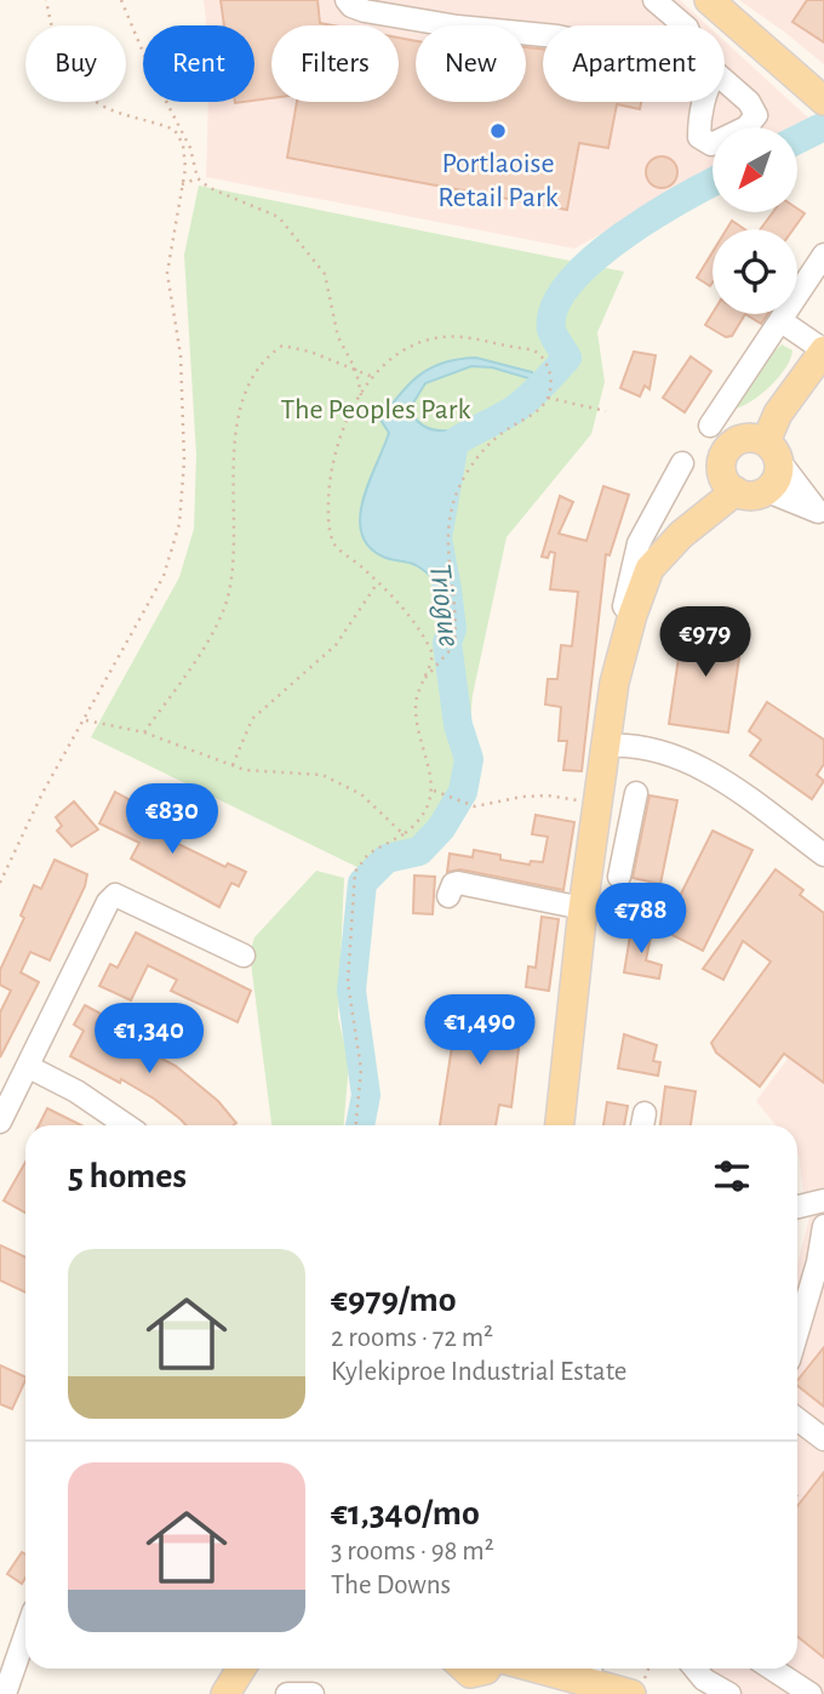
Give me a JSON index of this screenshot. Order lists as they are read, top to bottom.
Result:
{
  "water": ["Triogue"],
  "parks": ["The Peoples Park"],
  "places": ["Portlaoise Retail Park"],
  "north": "bottom left",
  "page": {
    "chip": [
      "Buy",
      "Rent",
      "Filters",
      "New",
      "Apartment"
    ],
    "price": [
      "€979",
      "€830",
      "€788",
      "€1,490",
      "€1,340"
    ],
    "heading": "5 homes",
    "list": [
      {
        "name": "€979/mo",
        "note": "2 rooms · 72 m² · Kylekiproe Industrial Estate"
      },
      {
        "name": "€1,340/mo",
        "note": "3 rooms · 98 m² · The Downs"
      }
    ]
  }
}
